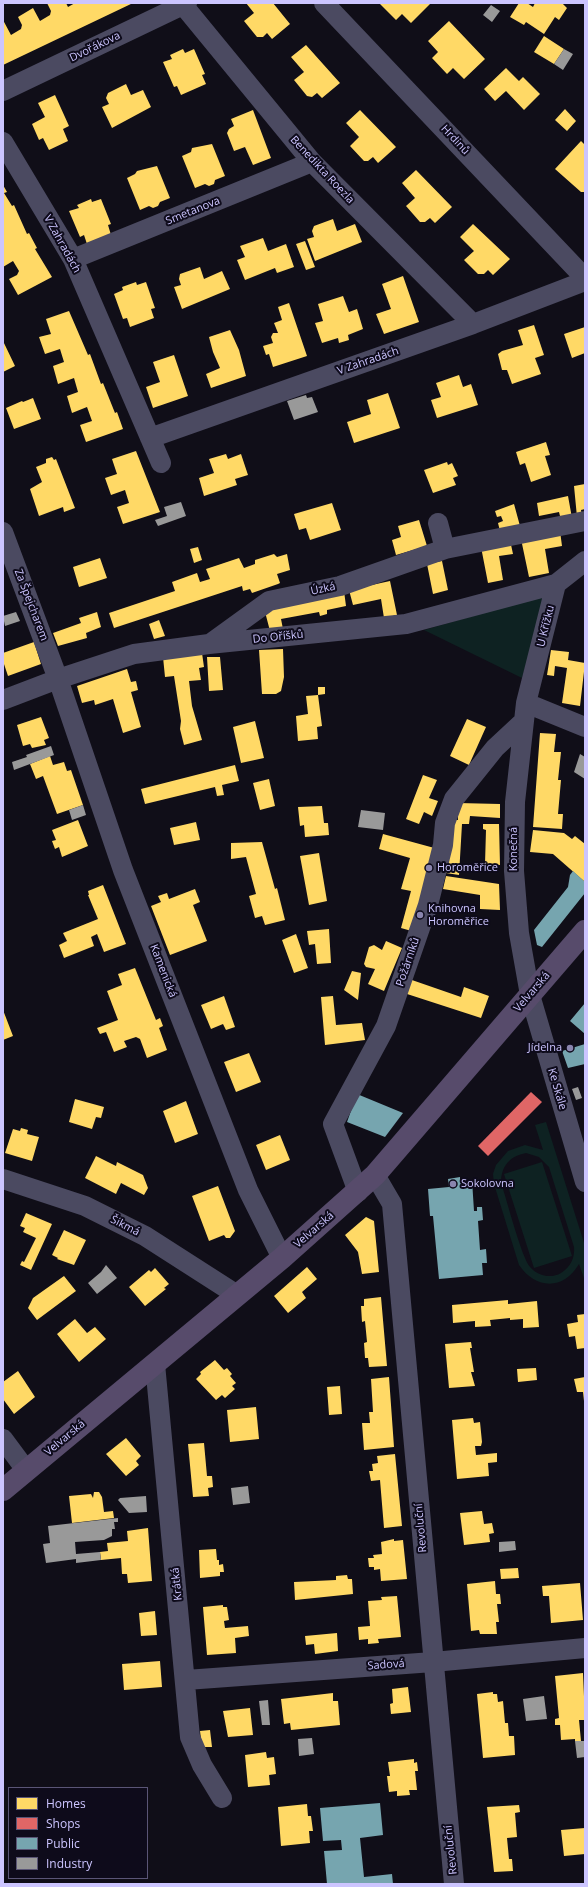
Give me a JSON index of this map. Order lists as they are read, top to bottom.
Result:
{
  "streets": {
    "main road": ["Velvarská"],
    "street": [
      "Dvořákova",
      "Hrdinů",
      "Benedikta Roezla",
      "Smetanova",
      "V Zahradách",
      "Úzká",
      "Za Špejcharem",
      "U Křížku",
      "Do Oříšků",
      "Konečná",
      "Požárníků",
      "Kamenická",
      "Ke Skále",
      "Šikmá",
      "Revoluční",
      "Krátká",
      "Sadová"
    ]
  },
  "crossings": [
    ["Dvořákova", "Benedikta Roezla"],
    ["Benedikta Roezla", "Smetanova"],
    ["Benedikta Roezla", "V Zahradách"],
    ["Smetanova", "V Zahradách"],
    ["Úzká", "Do Oříšků"],
    ["Za Špejcharem", "Do Oříšků"],
    ["Za Špejcharem", "Kamenická"],
    ["U Křížku", "Do Oříšků"],
    ["U Křížku", "Konečná"],
    ["U Křížku", "Požárníků"],
    ["Do Oříšků", "Kamenická"],
    ["Konečná", "Požárníků"],
    ["Konečná", "Velvarská"],
    ["Konečná", "Ke Skále"],
    ["Požárníků", "Velvarská"],
    ["Kamenická", "Velvarská"],
    ["Velvarská", "Ke Skále"],
    ["Velvarská", "Šikmá"],
    ["Velvarská", "Revoluční"],
    ["Velvarská", "Krátká"],
    ["Revoluční", "Sadová"],
    ["Krátká", "Sadová"]
  ],
  "places": [
    "Horoměřice",
    "Knihovna Horoměřice",
    "Jídelna",
    "Sokolovna"
  ],
  "legend": [
    "Homes",
    "Shops",
    "Public",
    "Industry"
  ]
}
